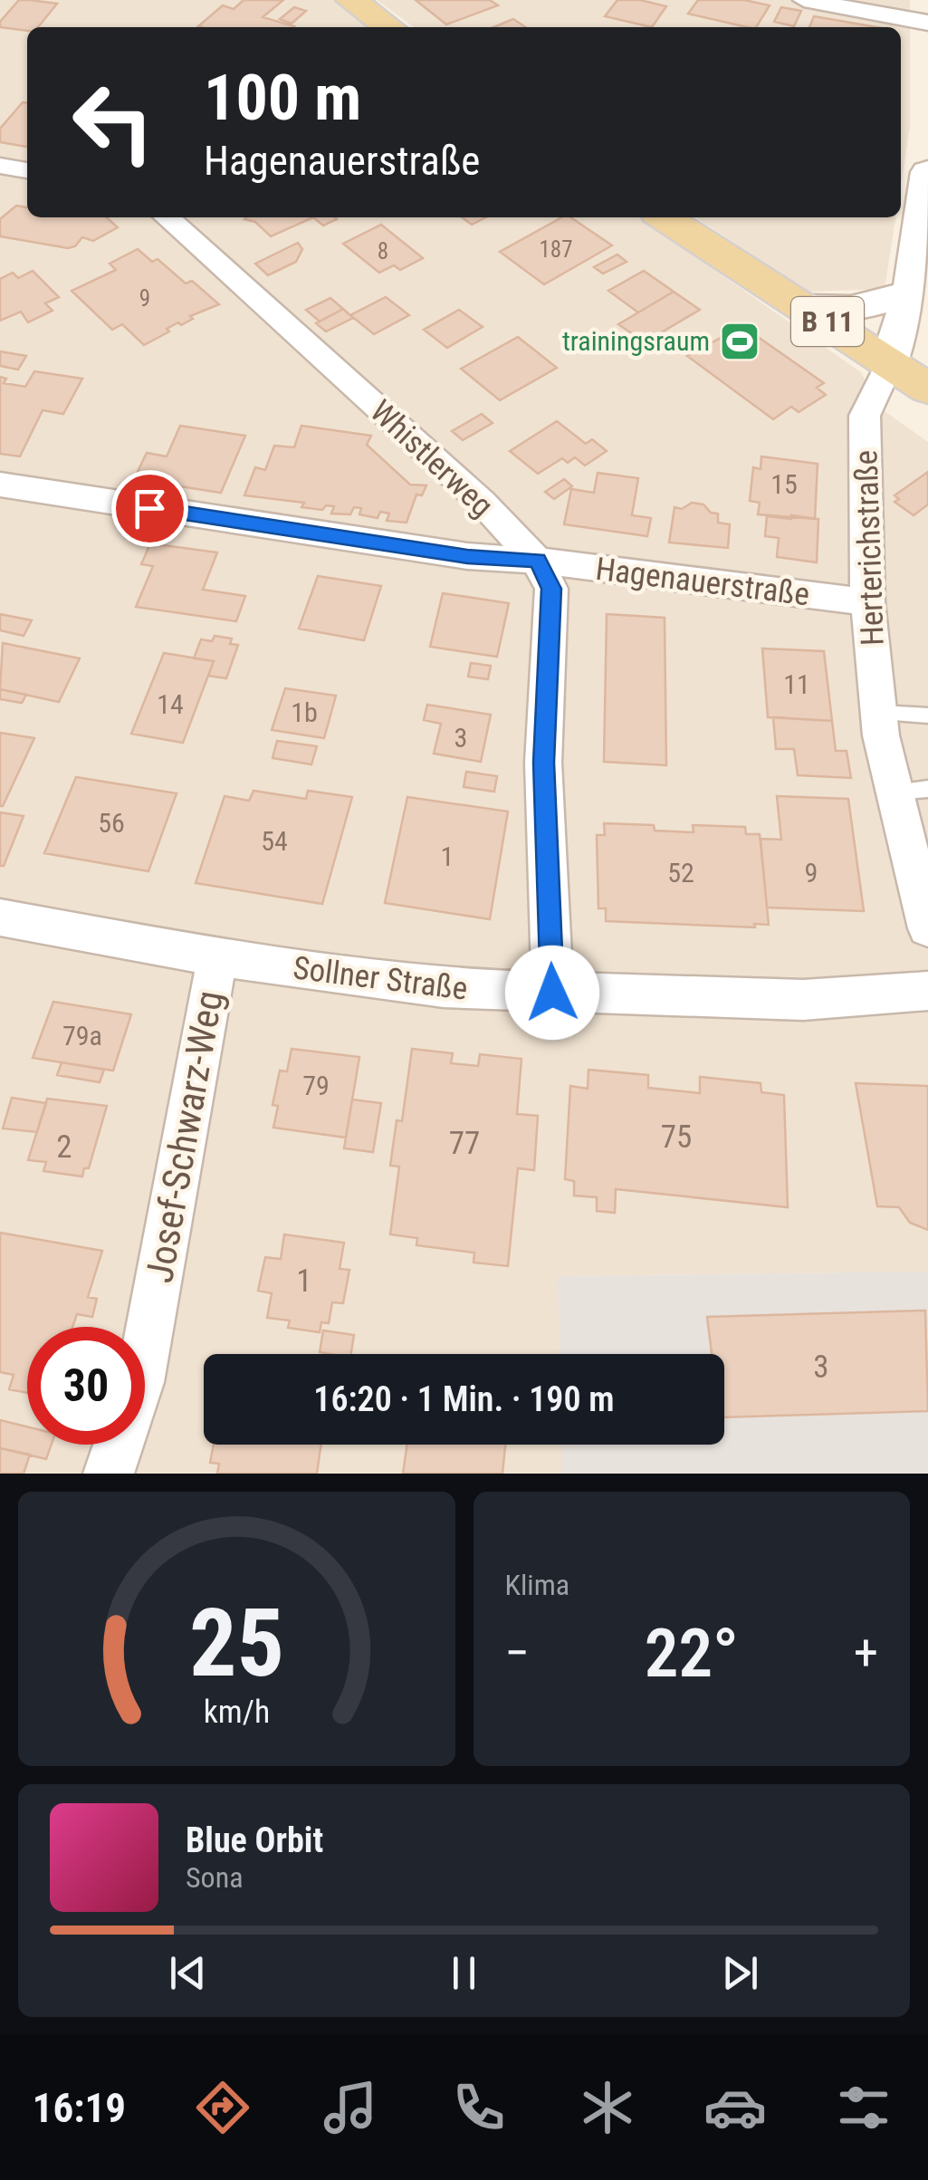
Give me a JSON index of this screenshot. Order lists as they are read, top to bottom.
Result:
{
  "streets": {
    "main road": ["B 11", "Herterichstraße"],
    "street": [
      "Whistlerweg",
      "Hagenauerstraße",
      "Sollner Straße",
      "Josef-Schwarz-Weg"
    ]
  },
  "crossings": [
    ["B 11", "Herterichstraße"],
    ["Whistlerweg", "Hagenauerstraße"],
    ["Whistlerweg", "Sollner Straße"],
    ["Herterichstraße", "Hagenauerstraße"],
    ["Sollner Straße", "Josef-Schwarz-Weg"]
  ],
  "places": {
    "sports": ["trainingsraum"]
  },
  "house_numbers": [
    "187",
    "8",
    "9",
    "15",
    "11",
    "14",
    "1b",
    "3",
    "56",
    "54",
    "1",
    "52",
    "9",
    "79a",
    "79",
    "75",
    "77",
    "2",
    "1",
    "3"
  ],
  "page": {
    "turn": ["100 m", "Hagenauerstraße"],
    "limit": "30",
    "trip": "16:20 · 1 Min. · 190 m",
    "tile": "Klima",
    "heat": ["−", "22°", "+"],
    "song": ["Blue Orbit", "Sona"],
    "tabs": "16:19",
    "gauge": ["25", "km/h"]
  }
}
